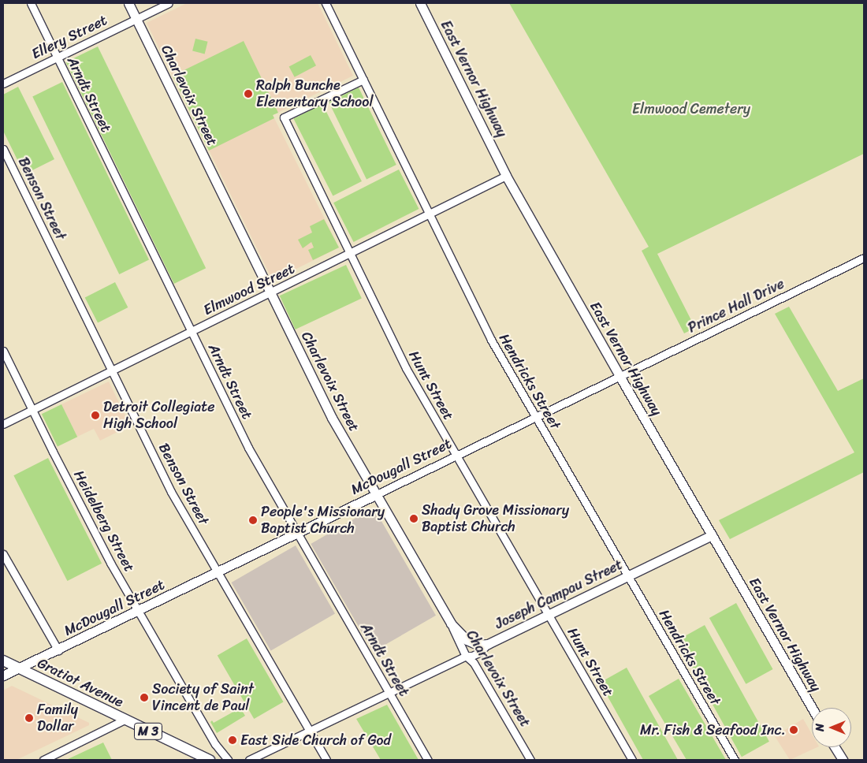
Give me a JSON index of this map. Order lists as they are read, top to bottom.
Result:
{
  "streets": {
    "main road": ["Gratiot Avenue", "M 3"],
    "street": [
      "Ellery Street",
      "East Vernor Highway",
      "Arndt Street",
      "Charlevoix Street",
      "Benson Street",
      "Elmwood Street",
      "Prince Hall Drive",
      "Hendricks Street",
      "Hunt Street",
      "McDougall Street",
      "Heidelberg Street",
      "Joseph Campau Street"
    ]
  },
  "crossings": [
    ["Ellery Street", "Arndt Street"],
    ["Ellery Street", "Charlevoix Street"],
    ["East Vernor Highway", "Elmwood Street"],
    ["East Vernor Highway", "Prince Hall Drive"],
    ["East Vernor Highway", "McDougall Street"],
    ["East Vernor Highway", "Joseph Campau Street"],
    ["Arndt Street", "Elmwood Street"],
    ["Arndt Street", "McDougall Street"],
    ["Arndt Street", "Joseph Campau Street"],
    ["Charlevoix Street", "Elmwood Street"],
    ["Charlevoix Street", "McDougall Street"],
    ["Charlevoix Street", "Joseph Campau Street"],
    ["Benson Street", "Elmwood Street"],
    ["Benson Street", "McDougall Street"],
    ["Benson Street", "Joseph Campau Street"],
    ["Elmwood Street", "Hendricks Street"],
    ["Elmwood Street", "Hunt Street"],
    ["Elmwood Street", "Heidelberg Street"],
    ["Prince Hall Drive", "McDougall Street"],
    ["Hendricks Street", "Hunt Street"],
    ["Hendricks Street", "McDougall Street"],
    ["Hendricks Street", "Joseph Campau Street"],
    ["Hunt Street", "McDougall Street"],
    ["Hunt Street", "Joseph Campau Street"],
    ["McDougall Street", "Heidelberg Street"],
    ["McDougall Street", "Gratiot Avenue"]
  ],
  "parks": ["Elmwood Cemetery"],
  "places": [
    "Ralph Bunche Elementary School",
    "Detroit Collegiate High School",
    "Shady Grove Missionary Baptist Church",
    "People's Missionary Baptist Church",
    "Society of Saint Vincent de Paul",
    "Family Dollar",
    "Mr. Fish & Seafood Inc.",
    "East Side Church of God"
  ],
  "north": "left"
}
